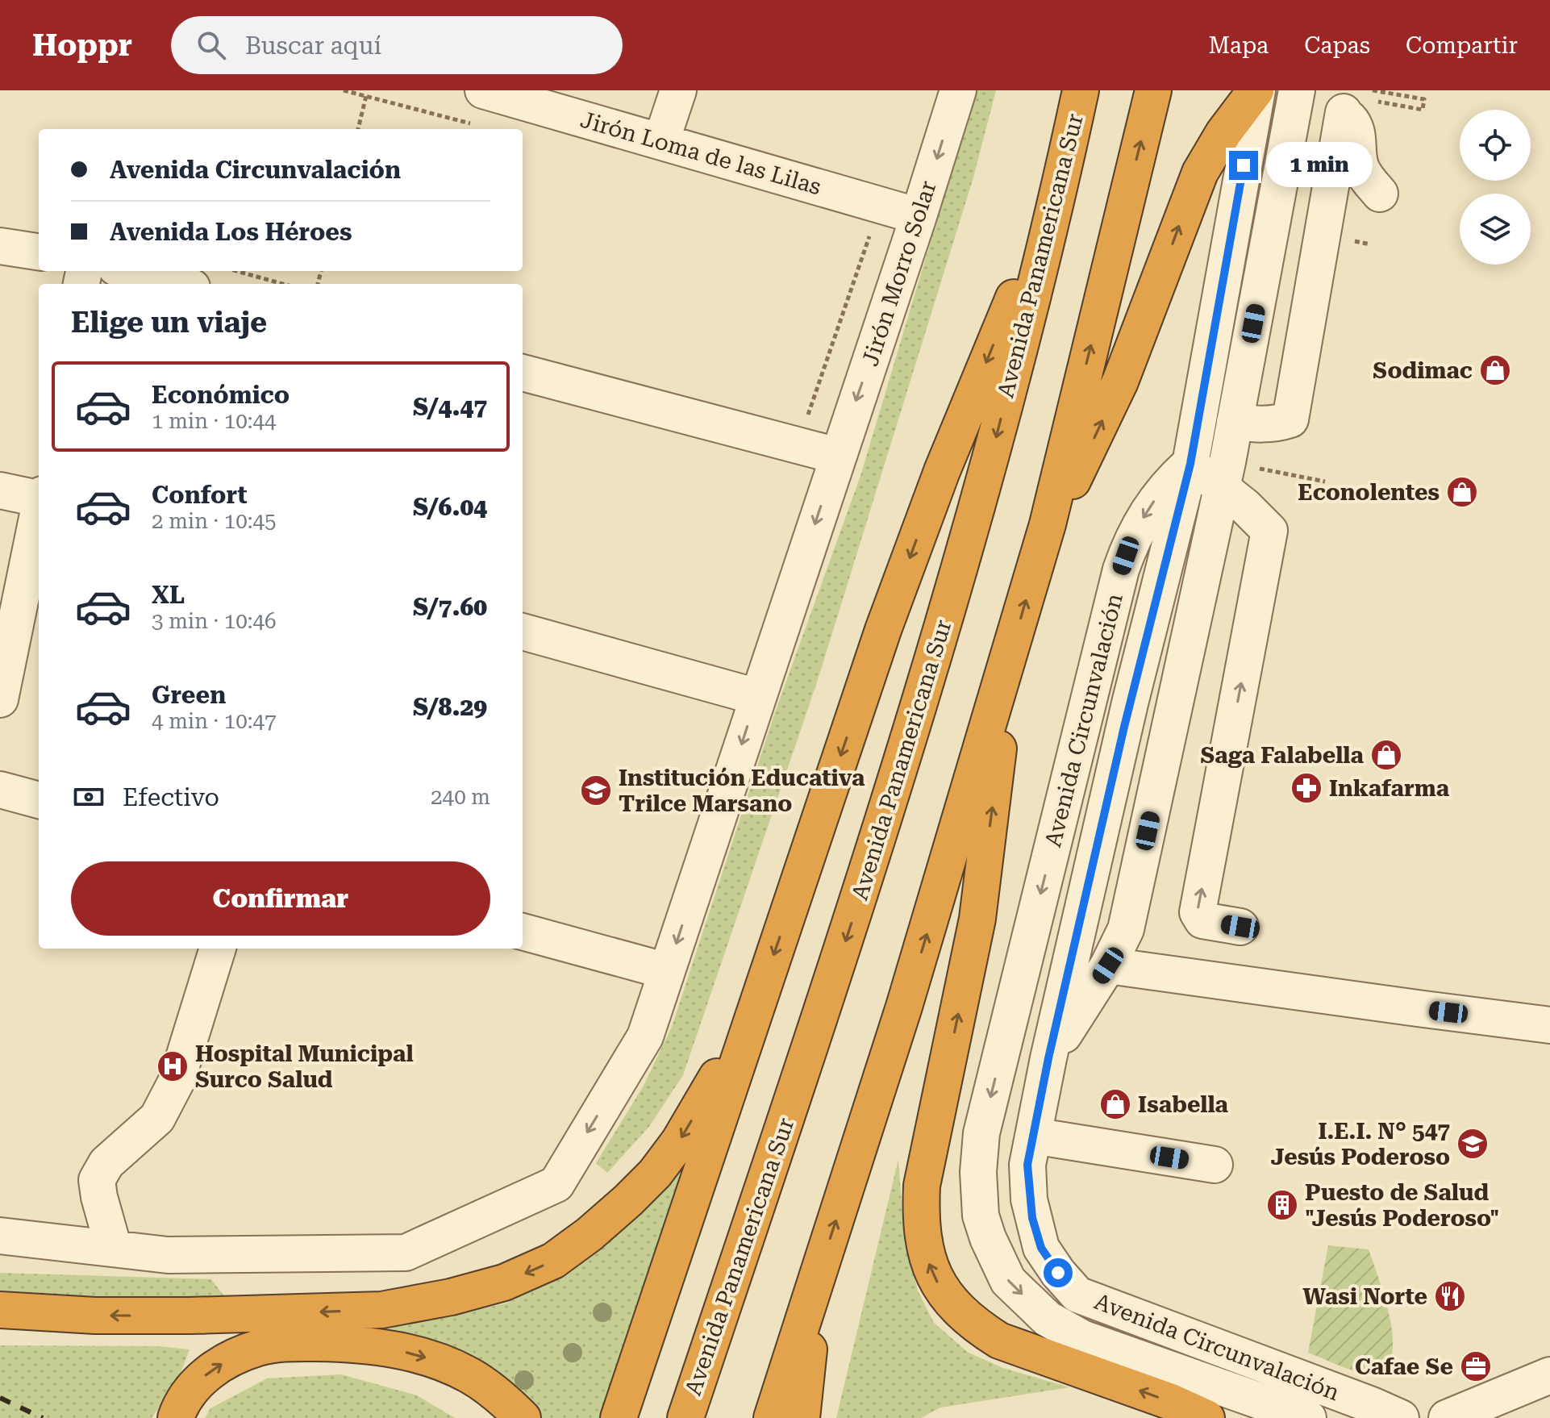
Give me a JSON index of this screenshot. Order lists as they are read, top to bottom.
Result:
{
  "streets": {
    "highway": ["Avenida Panamericana Sur"],
    "street": ["Jirón Loma de las Lilas", "Jirón Morro Solar", "Avenida Circunvalación"]
  },
  "crossings": [
    ["Jirón Loma de las Lilas", "Jirón Morro Solar"]
  ],
  "one_way": ["Jirón Morro Solar"],
  "places": {
    "shop": [
      "Sodimac",
      "Econolentes",
      "Saga Falabella",
      "Isabella"
    ],
    "pharmacy": ["Inkafarma"],
    "school or university": ["Institución Educativa Trilce Marsano", "I.E.I. N° 547 Jesús Poderoso"],
    "hospital": ["Hospital Municipal Surco Salud"],
    "building": ["Puesto de Salud \"Jesús Poderoso\""],
    "restaurant": ["Wasi Norte"],
    "office": ["Cafae Se"]
  },
  "page": {
    "header": "Hoppr",
    "search": "Buscar aquí",
    "nav": ["Mapa", "Capas", "Compartir"],
    "banner": ["Avenida Circunvalación", "Avenida Los Héroes"],
    "bubble": "1 min",
    "heading": "Elige un viaje",
    "list": [
      {
        "name": "Económico",
        "note": "1 min · 10:44",
        "value": "S/4.47"
      },
      {
        "name": "Confort",
        "note": "2 min · 10:45",
        "value": "S/6.04"
      },
      {
        "name": "XL",
        "note": "3 min · 10:46",
        "value": "S/7.60"
      },
      {
        "name": "Green",
        "note": "4 min · 10:47",
        "value": "S/8.29"
      }
    ],
    "pay": ["Efectivo", "240 m"],
    "buttons": "Confirmar"
  }
}
